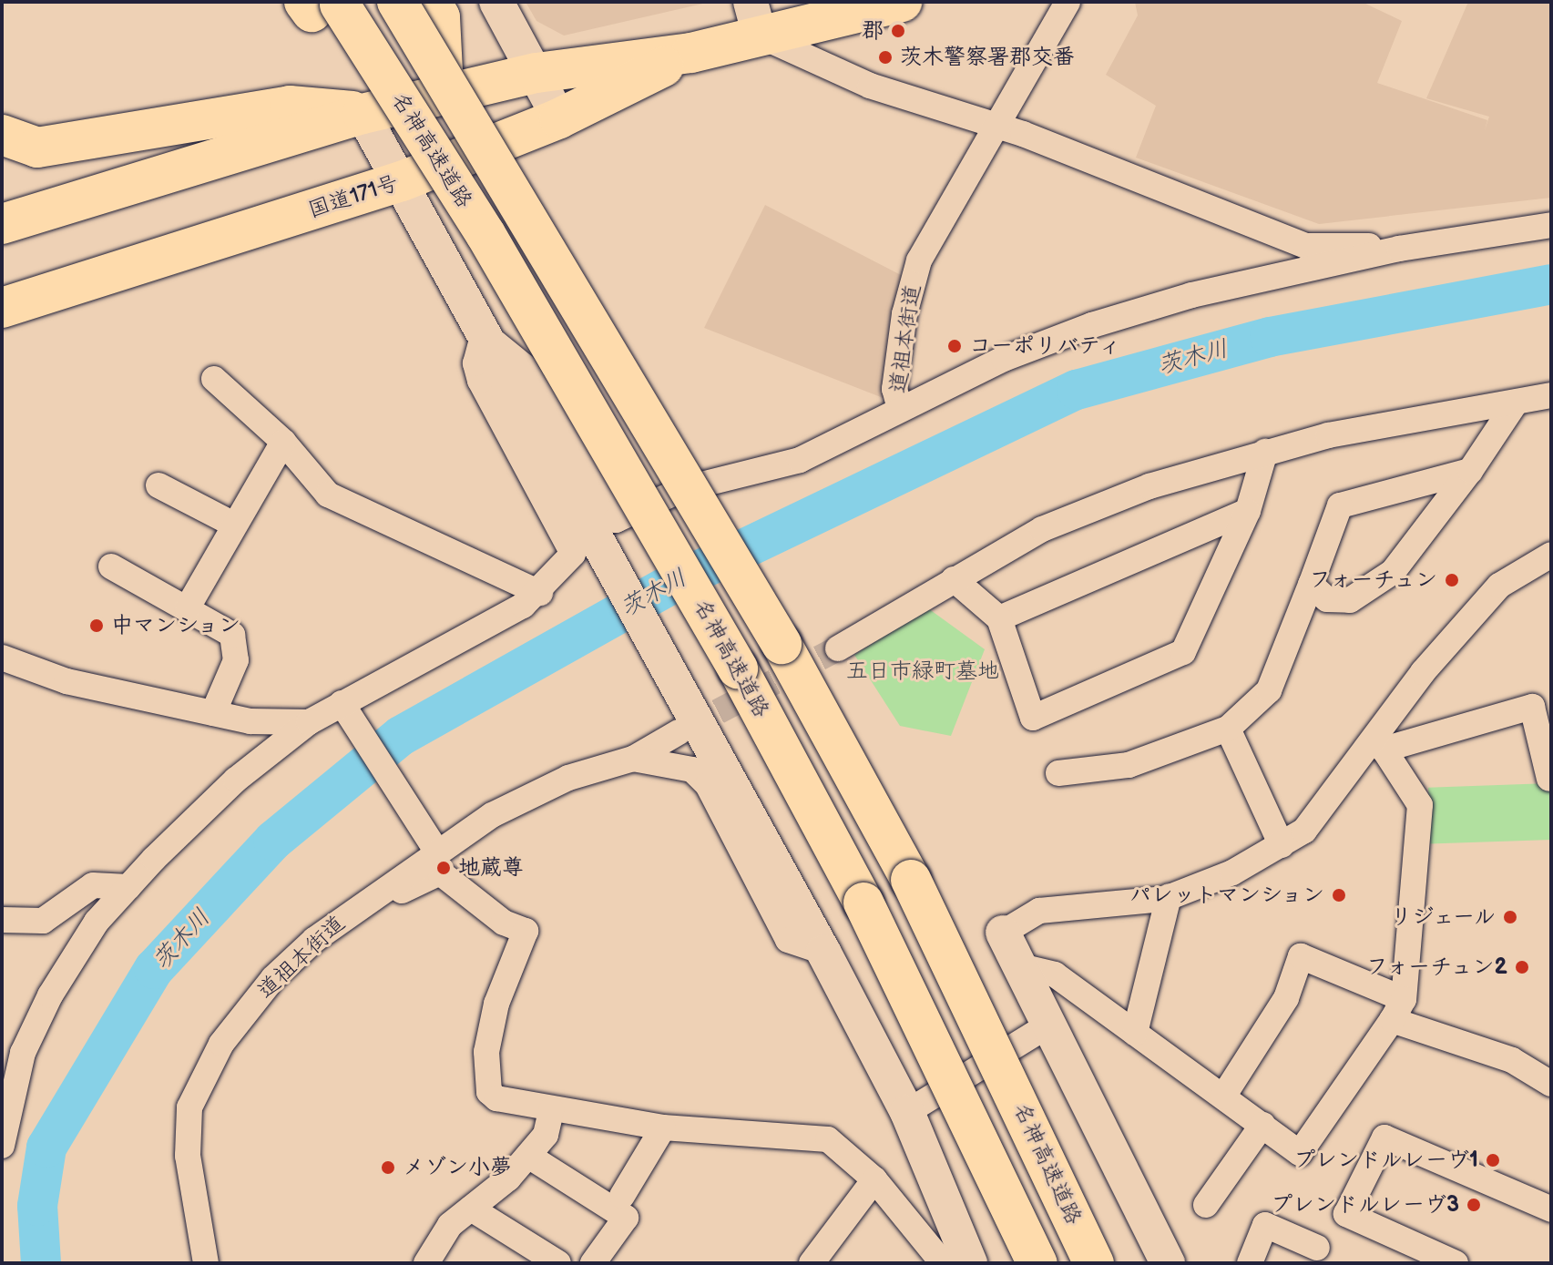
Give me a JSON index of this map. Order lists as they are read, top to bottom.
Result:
{
  "streets": {
    "highway": ["名神高速道路", "国道171号"],
    "street": ["道祖本街道"]
  },
  "water": ["茨木川"],
  "parks": ["五日市緑町墓地"],
  "places": [
    "郡",
    "茨木警察署郡交番",
    "コーポリバティ",
    "フォーチュン",
    "中マンション",
    "地蔵尊",
    "パレットマンション",
    "リジェール",
    "フォーチュン2",
    "プレンドルレーヴ1",
    "メゾン小夢",
    "プレンドルレーヴ3"
  ]
}
